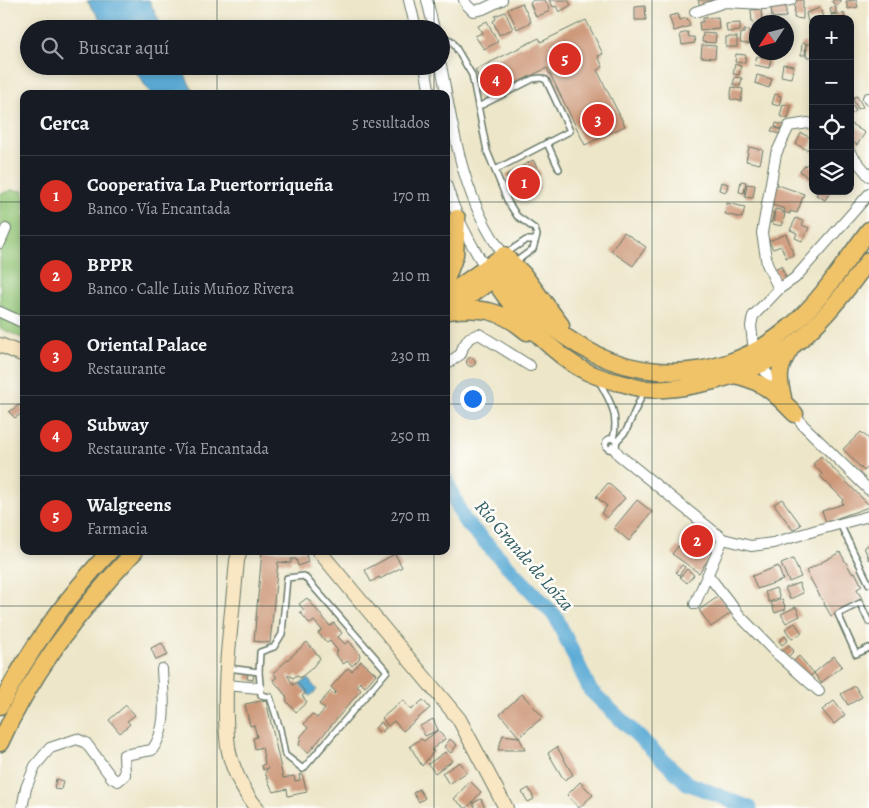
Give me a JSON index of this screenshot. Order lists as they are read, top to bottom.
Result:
{
  "water": ["Río Grande de Loíza"],
  "north": "bottom left",
  "page": {
    "map_buttons": ["+", "−"],
    "search": "Buscar aquí",
    "pins": [
      "5",
      "4",
      "3",
      "1",
      "2"
    ],
    "heading": ["Cerca", "5 resultados"],
    "list": [
      {
        "mark": "1",
        "name": "Cooperativa La Puertorriqueña",
        "note": "Banco · Vía Encantada",
        "value": "170 m"
      },
      {
        "mark": "2",
        "name": "BPPR",
        "note": "Banco · Calle Luis Muñoz Rivera",
        "value": "210 m"
      },
      {
        "mark": "3",
        "name": "Oriental Palace",
        "note": "Restaurante",
        "value": "230 m"
      },
      {
        "mark": "4",
        "name": "Subway",
        "note": "Restaurante · Vía Encantada",
        "value": "250 m"
      },
      {
        "mark": "5",
        "name": "Walgreens",
        "note": "Farmacia",
        "value": "270 m"
      }
    ]
  }
}
